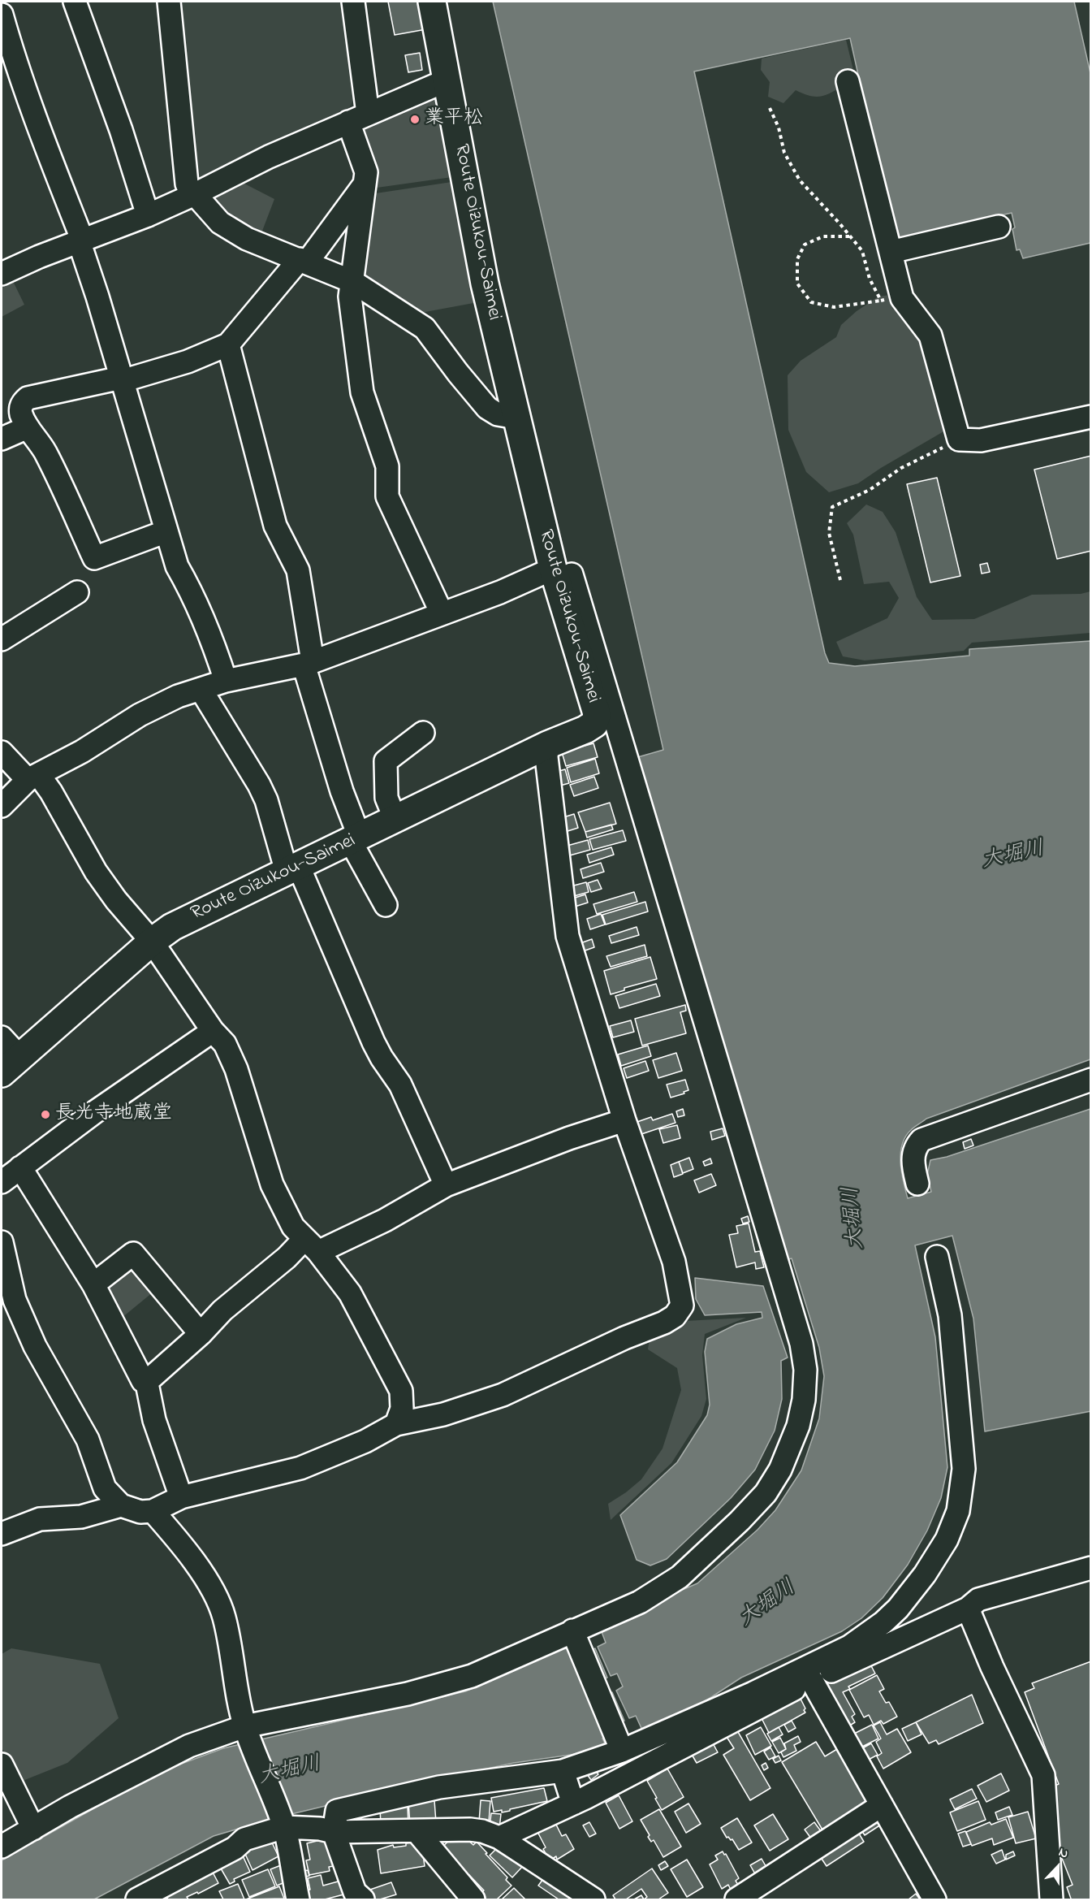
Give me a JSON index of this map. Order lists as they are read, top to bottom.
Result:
{
  "streets": {
    "main road": ["Route Oizukou-Saimei"]
  },
  "water": ["大堀川"],
  "places": ["業平松", "長光寺地蔵堂"],
  "north": "top"
}
